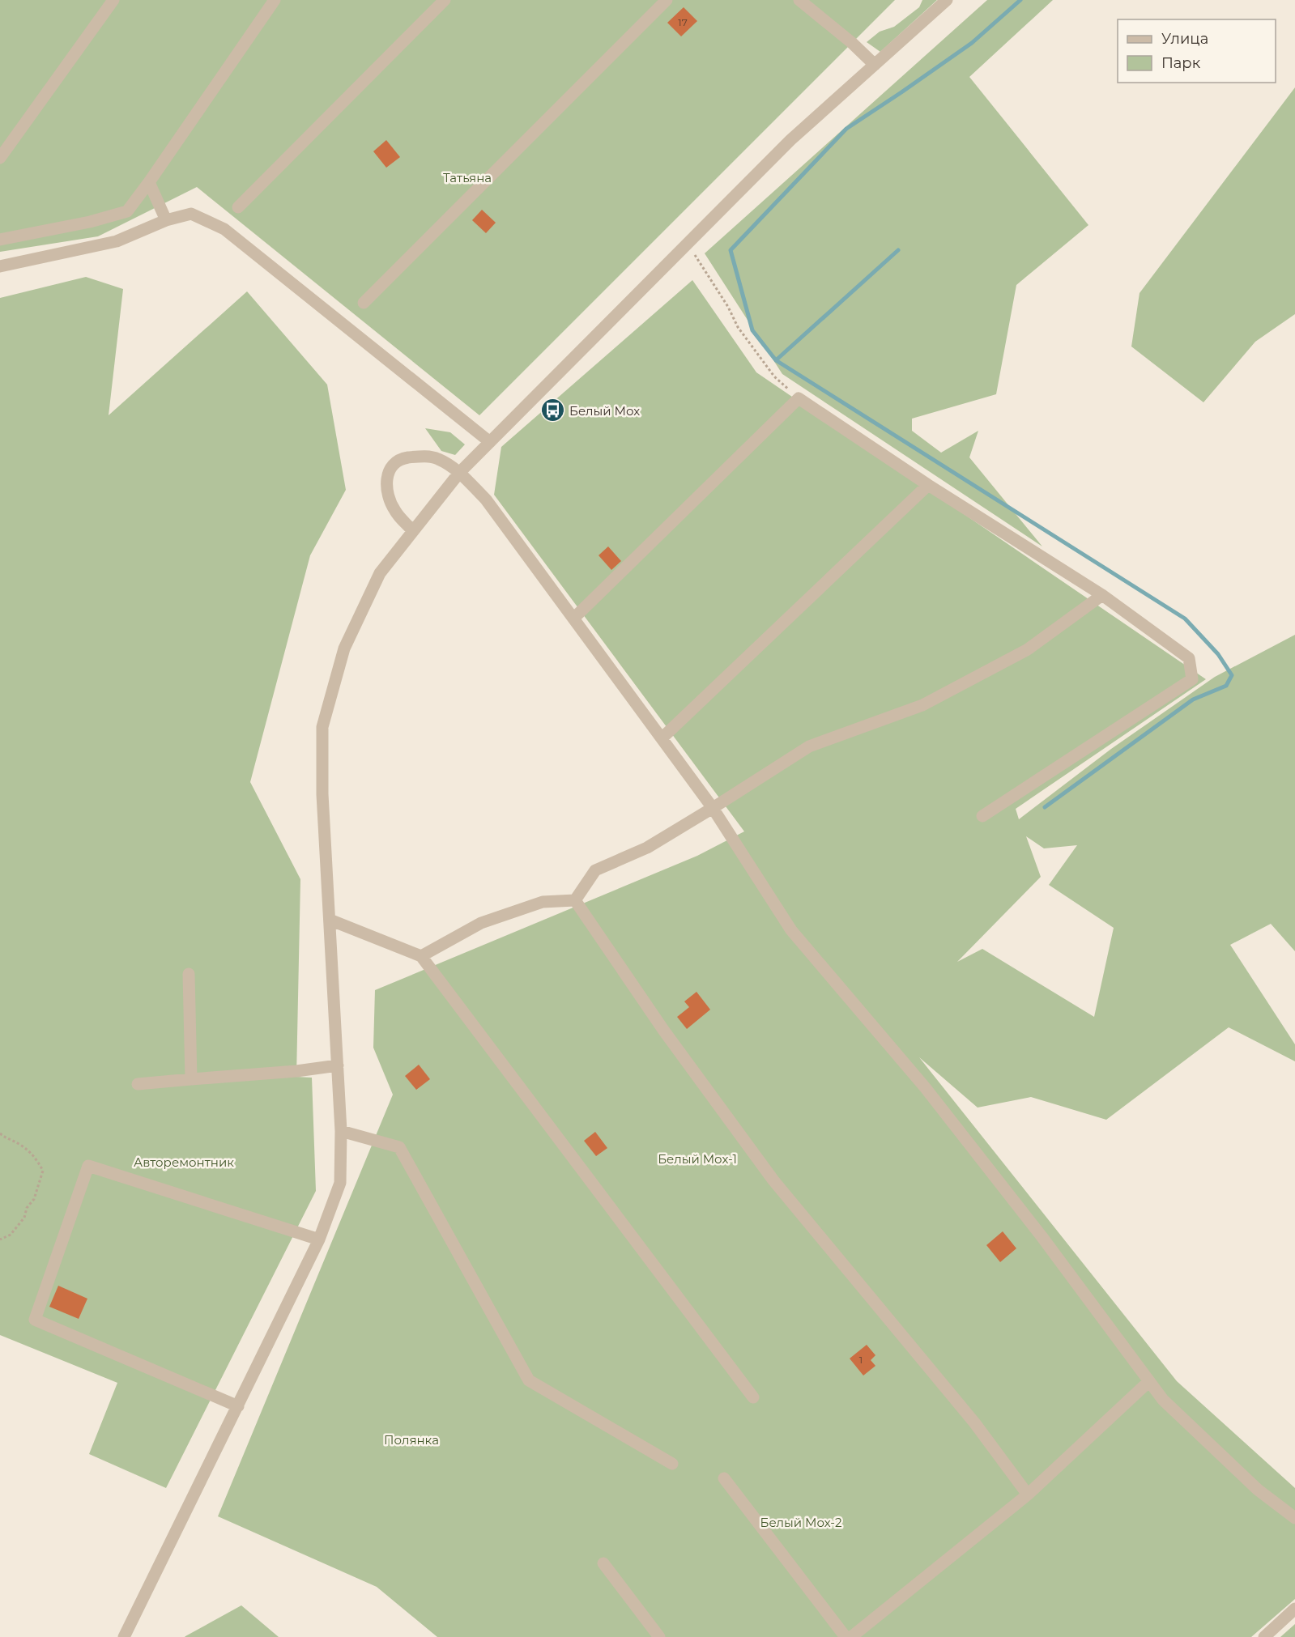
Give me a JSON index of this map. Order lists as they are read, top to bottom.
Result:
{
  "parks": [
    "Татьяна",
    "Белый Мох-1",
    "Авторемонтник",
    "Полянка",
    "Белый Мох-2"
  ],
  "places": {
    "bus stop": ["Белый Мох"]
  },
  "house_numbers": ["17", "1"],
  "legend": ["Улица", "Парк"]
}
